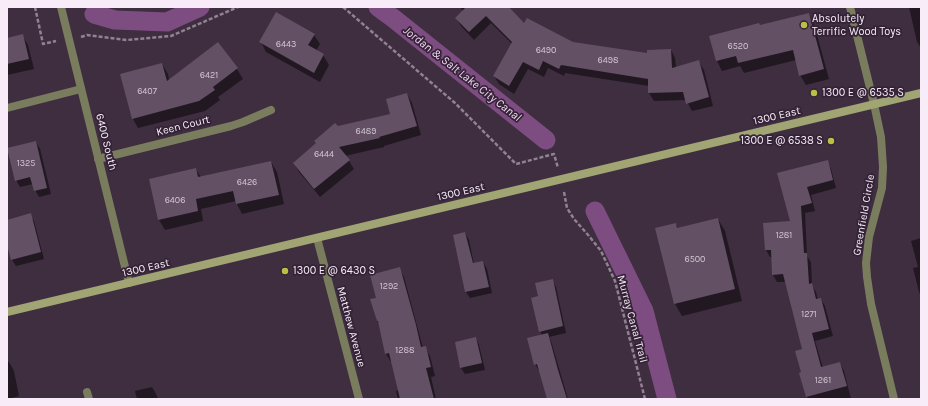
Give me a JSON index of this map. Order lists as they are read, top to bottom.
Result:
{
  "streets": {
    "main road": ["1300 East"],
    "street": [
      "Keen Court",
      "6400 South",
      "Greenfield Circle",
      "Matthew Avenue"
    ],
    "path": ["Murray Canal Trail"]
  },
  "crossings": [
    ["1300 East", "6400 South"],
    ["1300 East", "Greenfield Circle"],
    ["1300 East", "Matthew Avenue"],
    ["Keen Court", "6400 South"]
  ],
  "water": ["Jordan & Salt Lake City Canal"],
  "places": [
    "Absolutely Terrific Wood Toys",
    "1300 E @ 6535 S",
    "1300 E @ 6538 S",
    "1300 E @ 6430 S"
  ],
  "house_numbers": [
    "6443",
    "6520",
    "6490",
    "6498",
    "6421",
    "6407",
    "6489",
    "6444",
    "1325",
    "6426",
    "6406",
    "1281",
    "6500",
    "1292",
    "1271",
    "1288",
    "1261"
  ]
}
